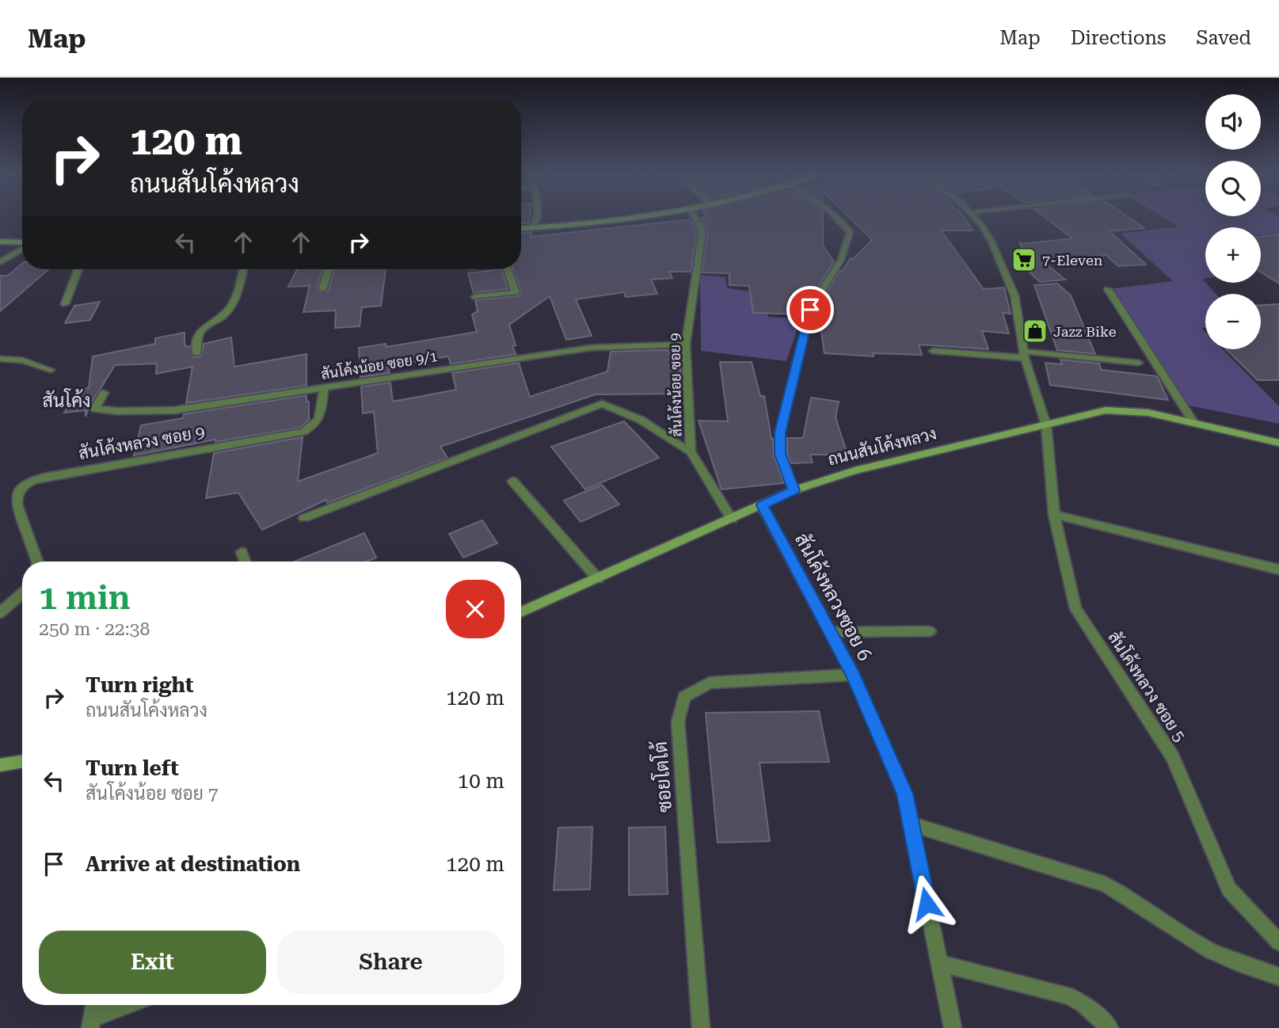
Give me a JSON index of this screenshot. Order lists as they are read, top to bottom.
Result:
{
  "streets": {
    "street": [
      "สันโค้งน้อย ซอย 9/1",
      "สันโค้งน้อย ซอย 9",
      "สันโค้งหลวง ซอย 9",
      "ถนนสันโค้งหลวง",
      "สันโค้งหลวงซอย 6",
      "สันโค้งหลวง ซอย 5",
      "ซอยโตโต้"
    ]
  },
  "crossings": [
    ["สันโค้งน้อย ซอย 9/1", "สันโค้งน้อย ซอย 9"],
    ["สันโค้งน้อย ซอย 9/1", "สันโค้งหลวง ซอย 9"],
    ["สันโค้งน้อย ซอย 9", "ถนนสันโค้งหลวง"],
    ["ถนนสันโค้งหลวง", "สันโค้งหลวงซอย 6"],
    ["ถนนสันโค้งหลวง", "สันโค้งหลวง ซอย 5"],
    ["สันโค้งหลวงซอย 6", "ซอยโตโต้"]
  ],
  "districts": ["สันโค้ง"],
  "places": {
    "supermarket": ["7-Eleven"],
    "shop": ["Jazz Bike"]
  },
  "page": {
    "header": "Map",
    "nav": ["Map", "Directions", "Saved"],
    "map_buttons": ["+", "−"],
    "turn": ["120 m", "ถนนสันโค้งหลวง"],
    "heading": ["1 min", "250 m · 22:38"],
    "list": [
      {
        "name": "Turn right",
        "note": "ถนนสันโค้งหลวง",
        "value": "120 m"
      },
      {
        "name": "Turn left",
        "note": "สันโค้งน้อย ซอย 7",
        "value": "10 m"
      },
      {
        "name": "Arrive at destination",
        "value": "120 m"
      }
    ],
    "buttons": ["Exit", "Share"]
  }
}
